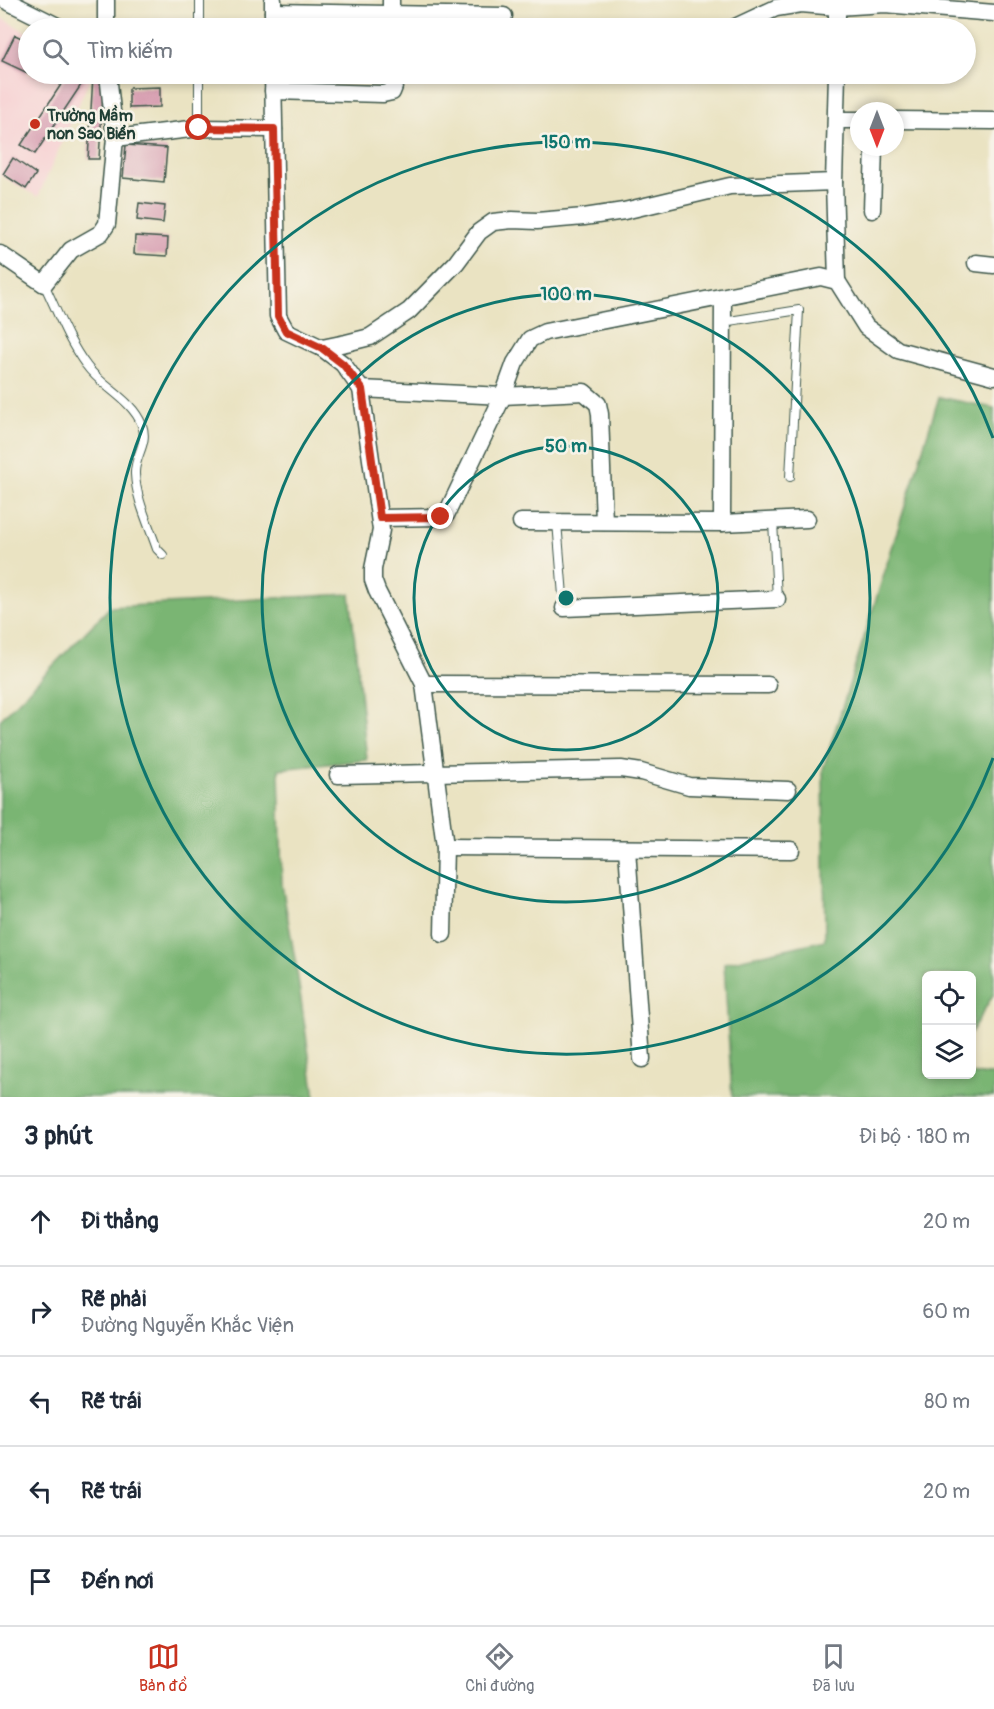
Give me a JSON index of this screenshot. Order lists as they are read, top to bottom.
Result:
{
  "places": ["Trường Mầm non Sao Biển"],
  "north": "bottom",
  "page": {
    "search": "Tìm kiếm",
    "heading": ["3 phút", "Đi bộ · 180 m"],
    "list": [
      ["Đi thẳng", "20 m"],
      ["Rẽ phải", "Đường Nguyễn Khắc Viện", "60 m"],
      ["Rẽ trái", "80 m"],
      ["Rẽ trái", "20 m"],
      "Đến nơi"
    ],
    "nav": ["Bản đồ", "Chỉ đường", "Đã lưu"]
  },
  "rings": ["150 m", "100 m", "50 m"]
}
